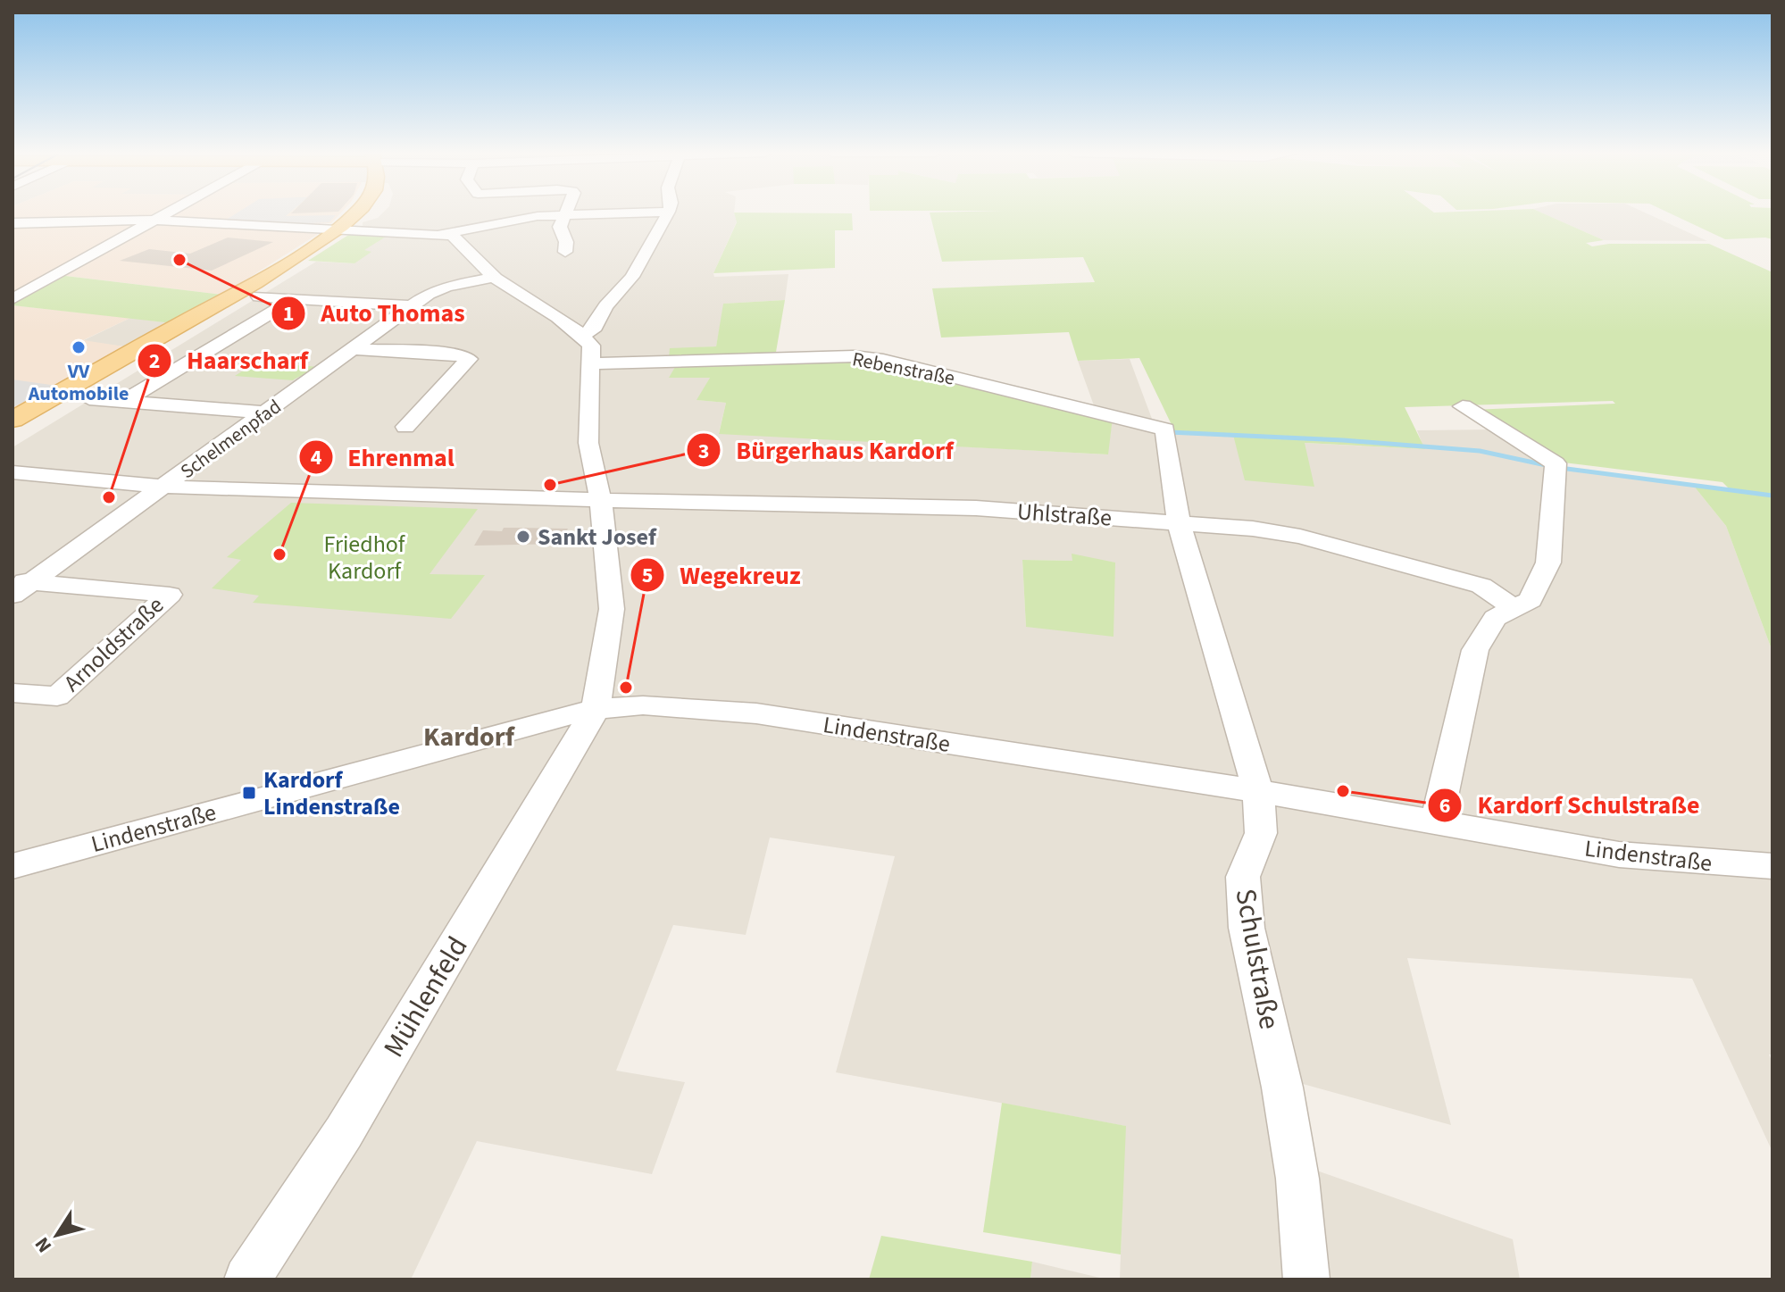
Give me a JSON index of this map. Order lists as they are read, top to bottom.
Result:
{
  "streets": {
    "street": [
      "Rebenstraße",
      "Schelmenpfad",
      "Uhlstraße",
      "Arnoldstraße",
      "Lindenstraße",
      "Schulstraße",
      "Mühlenfeld"
    ]
  },
  "crossings": [
    ["Rebenstraße", "Schulstraße"],
    ["Schelmenpfad", "Uhlstraße"],
    ["Schelmenpfad", "Arnoldstraße"],
    ["Uhlstraße", "Schulstraße"],
    ["Lindenstraße", "Schulstraße"],
    ["Lindenstraße", "Mühlenfeld"]
  ],
  "districts": ["Kardorf"],
  "parks": ["Friedhof Kardorf"],
  "places": {
    "other": [
      "Auto Thomas",
      "VV Automobile",
      "Bürgerhaus Kardorf",
      "Haarscharf",
      "Sankt Josef",
      "Ehrenmal",
      "Wegekreuz",
      "Kardorf Schulstraße"
    ],
    "transit": ["Kardorf Lindenstraße"]
  },
  "north": "bottom left"
}
